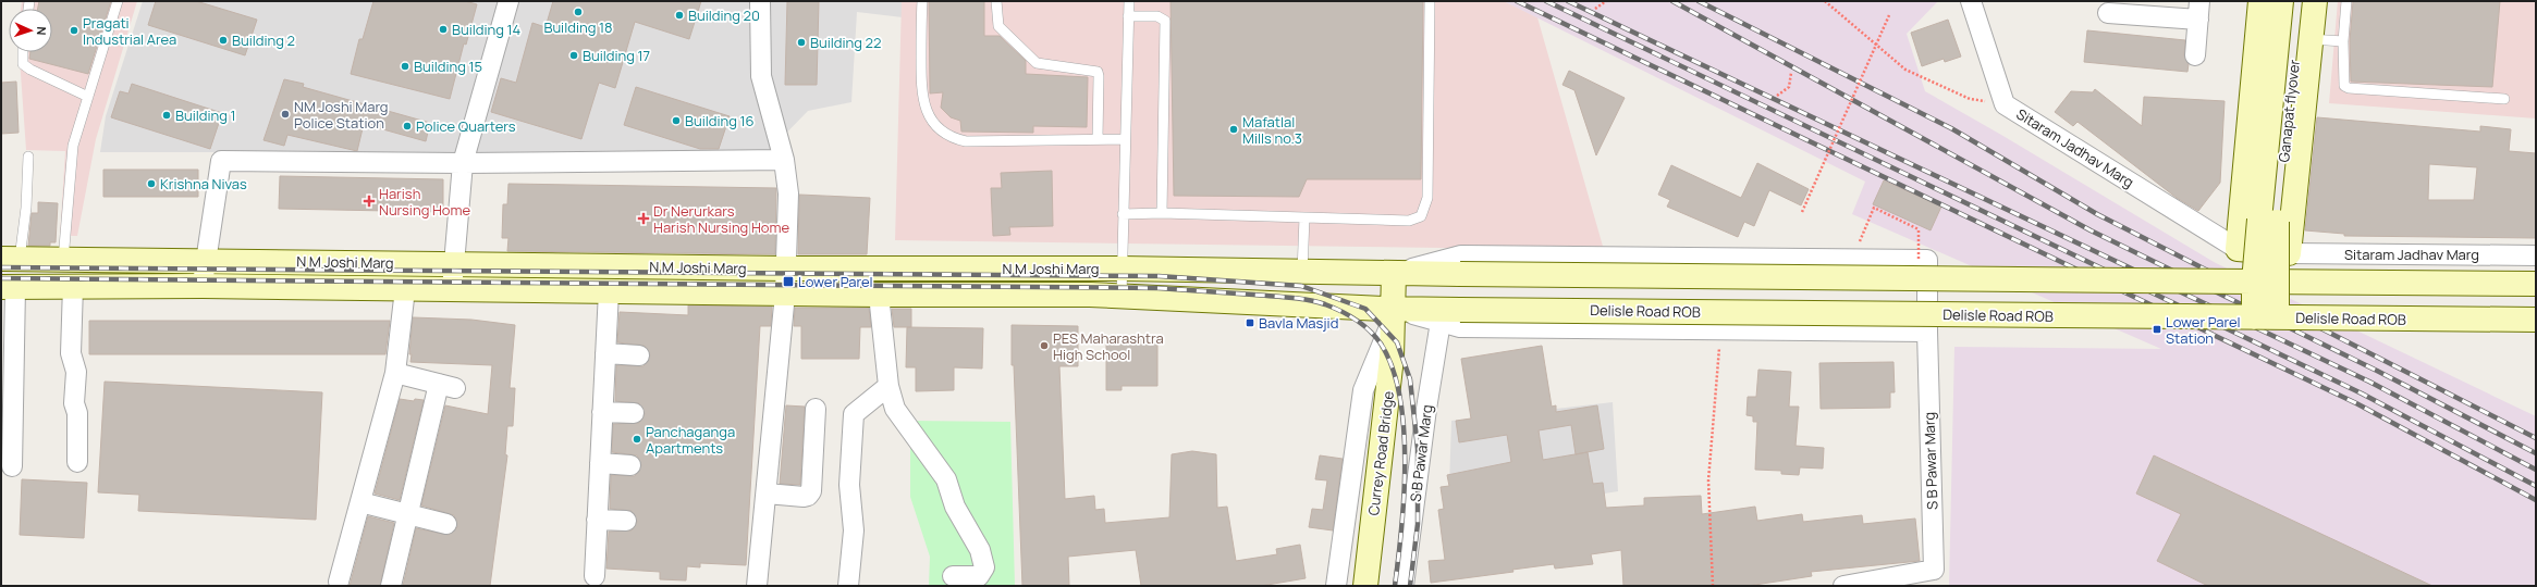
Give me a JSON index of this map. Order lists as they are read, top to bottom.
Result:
{
  "streets": {
    "main road": [
      "Ganapat flyover",
      "N M Joshi Marg",
      "Delisle Road ROB",
      "Currey Road Bridge"
    ],
    "street": ["Sitaram Jadhav Marg", "S B Pawar Marg"]
  },
  "crossings": [
    ["N M Joshi Marg", "Delisle Road ROB"],
    ["N M Joshi Marg", "Currey Road Bridge"],
    ["Delisle Road ROB", "Currey Road Bridge"],
    ["Delisle Road ROB", "S B Pawar Marg"]
  ],
  "places": {
    "other": [
      "Building 18",
      "Building 20",
      "Building 14",
      "Pragati Industrial Area",
      "Building 2",
      "Building 22",
      "Building 17",
      "Building 15",
      "NM Joshi Marg Police Station",
      "Building 1",
      "Building 16",
      "Police Quarters",
      "Mafatlal Mills no.3",
      "Krishna Nivas",
      "PES Maharashtra High School",
      "Panchaganga Apartments"
    ],
    "health": ["Harish Nursing Home", "Dr Nerurkars Harish Nursing Home"],
    "transit": ["Lower Parel", "Bavla Masjid", "Lower Parel Station"]
  },
  "north": "right"
}
